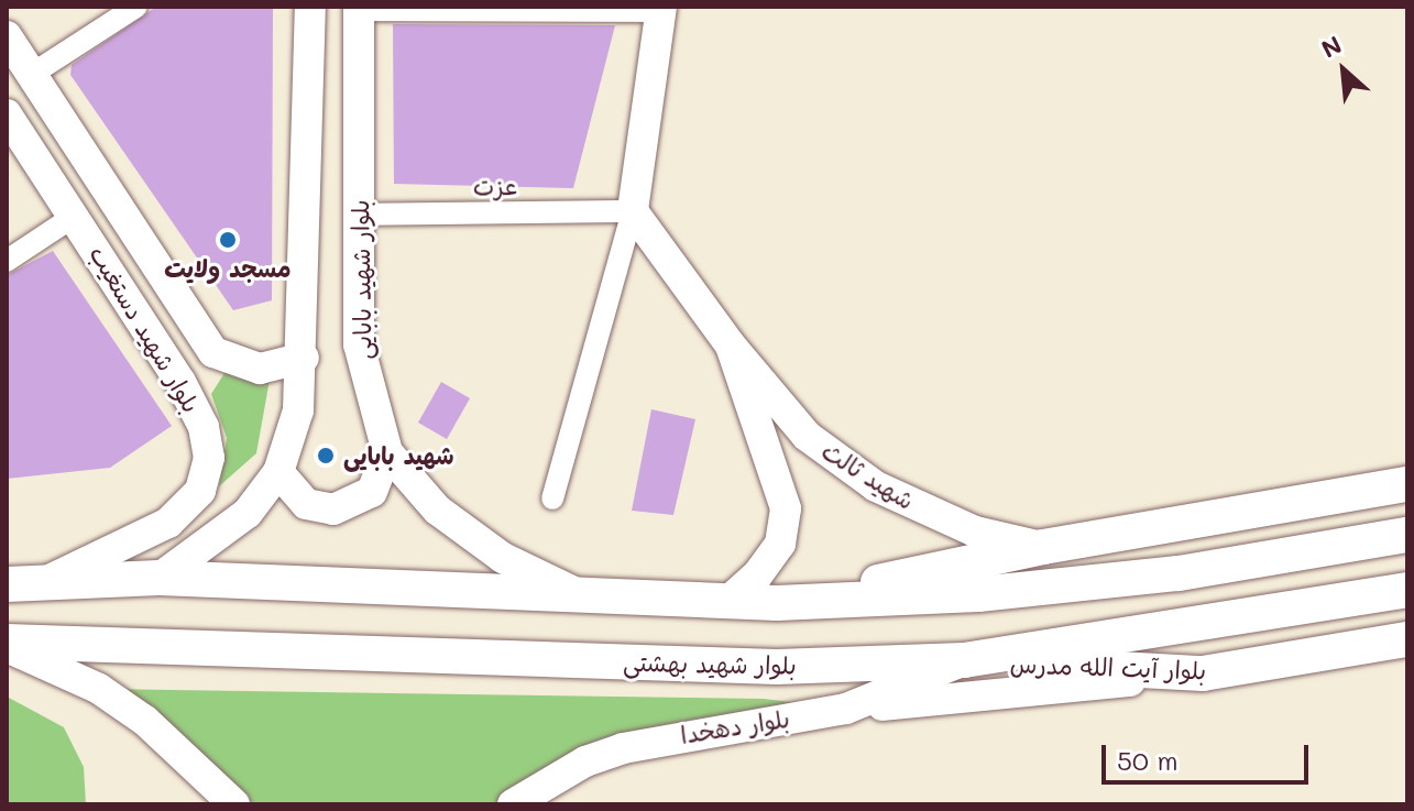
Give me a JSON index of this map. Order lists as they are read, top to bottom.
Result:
{
  "streets": {
    "main road": [
      "بلوار شهید بابایی",
      "بلوار شهید دستغیب",
      "شهید ثالث",
      "بلوار شهید بهشتی",
      "بلوار آیت الله مدرس",
      "بلوار دهخدا"
    ],
    "street": ["عزت"]
  },
  "crossings": [
    ["عزت", "بلوار شهید بابایی"],
    ["عزت", "شهید ثالث"],
    ["بلوار شهید بهشتی", "بلوار آیت الله مدرس"],
    ["بلوار شهید بهشتی", "بلوار دهخدا"],
    ["بلوار آیت الله مدرس", "بلوار دهخدا"]
  ],
  "places": ["مسجد ولایت", "شهید بابایی"],
  "scale_bar": "50 m",
  "north": "top left"
}
